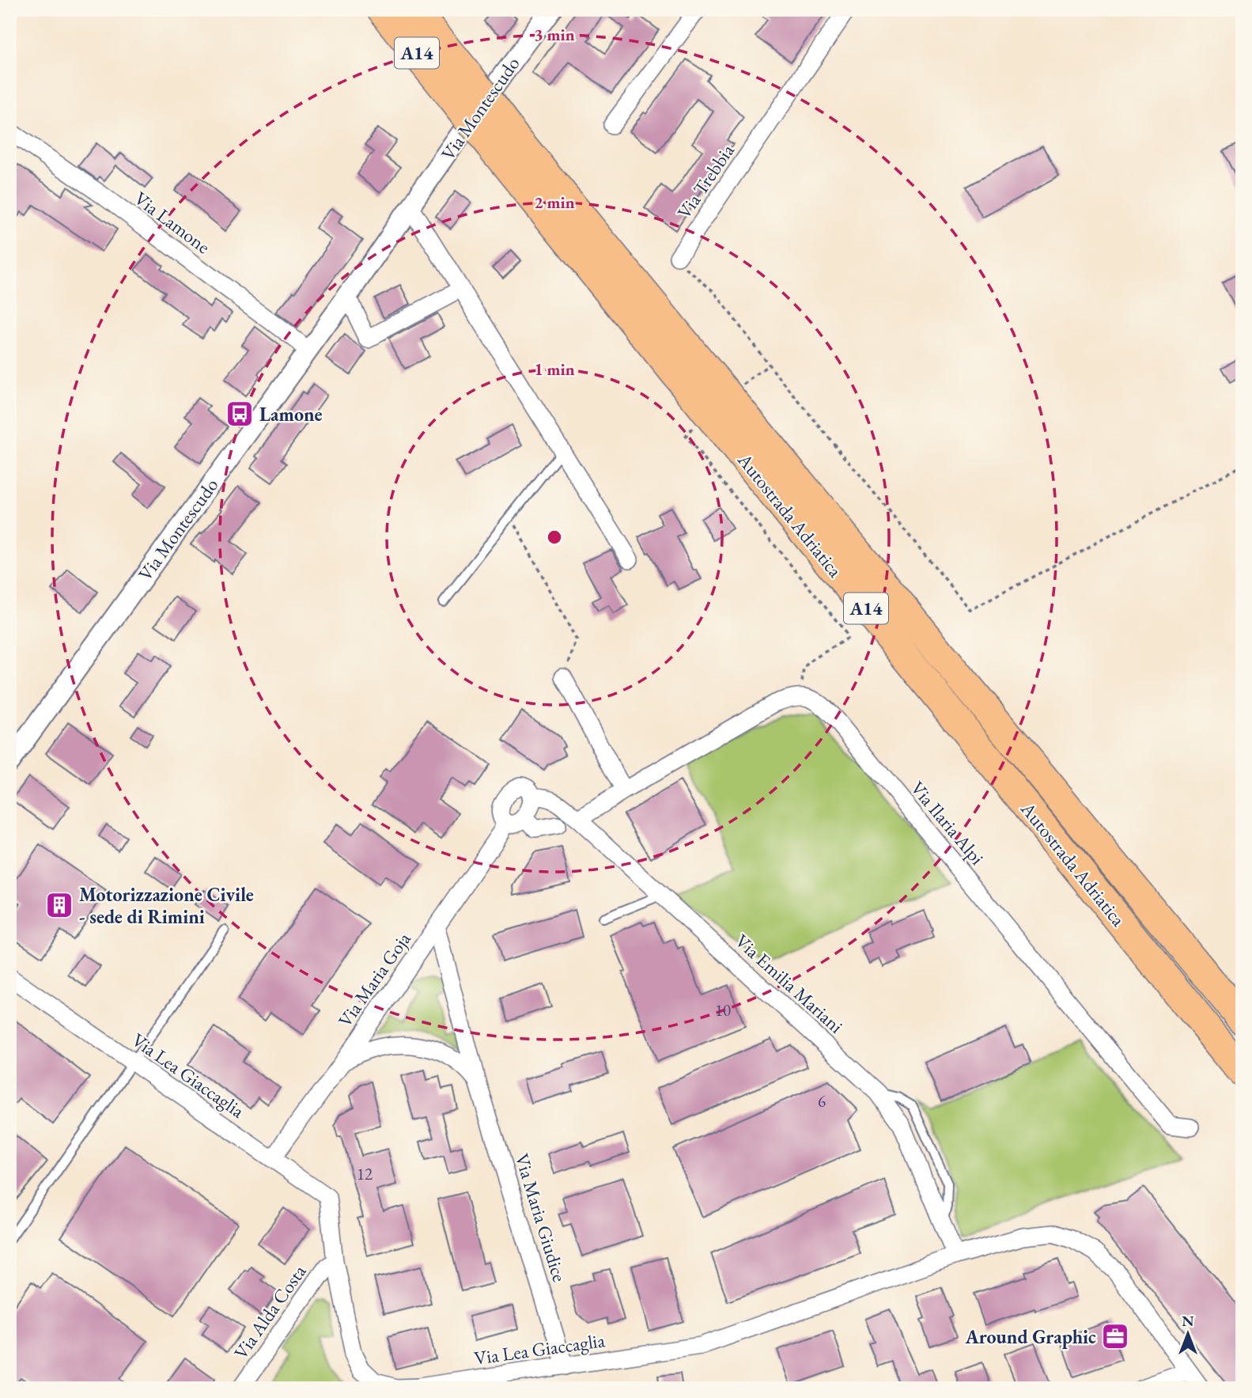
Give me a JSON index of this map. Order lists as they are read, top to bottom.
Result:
{
  "streets": {
    "highway": ["A14", "Autostrada Adriatica"],
    "street": [
      "Via Montescudo",
      "Via Trebbia",
      "Via Lamone",
      "Via Ilaria Alpi",
      "Via Maria Goja",
      "Via Emilia Mariani",
      "Via Lea Giaccaglia",
      "Via Maria Giudice",
      "Via Alda Costa"
    ]
  },
  "crossings": [
    ["Via Montescudo", "Via Lamone"],
    ["Via Maria Goja", "Via Emilia Mariani"],
    ["Via Maria Goja", "Via Lea Giaccaglia"],
    ["Via Maria Goja", "Via Maria Giudice"],
    ["Via Emilia Mariani", "Via Lea Giaccaglia"],
    ["Via Lea Giaccaglia", "Via Maria Giudice"],
    ["Via Lea Giaccaglia", "Via Alda Costa"]
  ],
  "places": {
    "bus stop": ["Lamone"],
    "building": ["Motorizzazione Civile - sede di Rimini"],
    "office": ["Around Graphic"]
  },
  "house_numbers": ["10", "6", "12"],
  "north": "top",
  "rings": ["3 min", "2 min", "1 min"]
}
